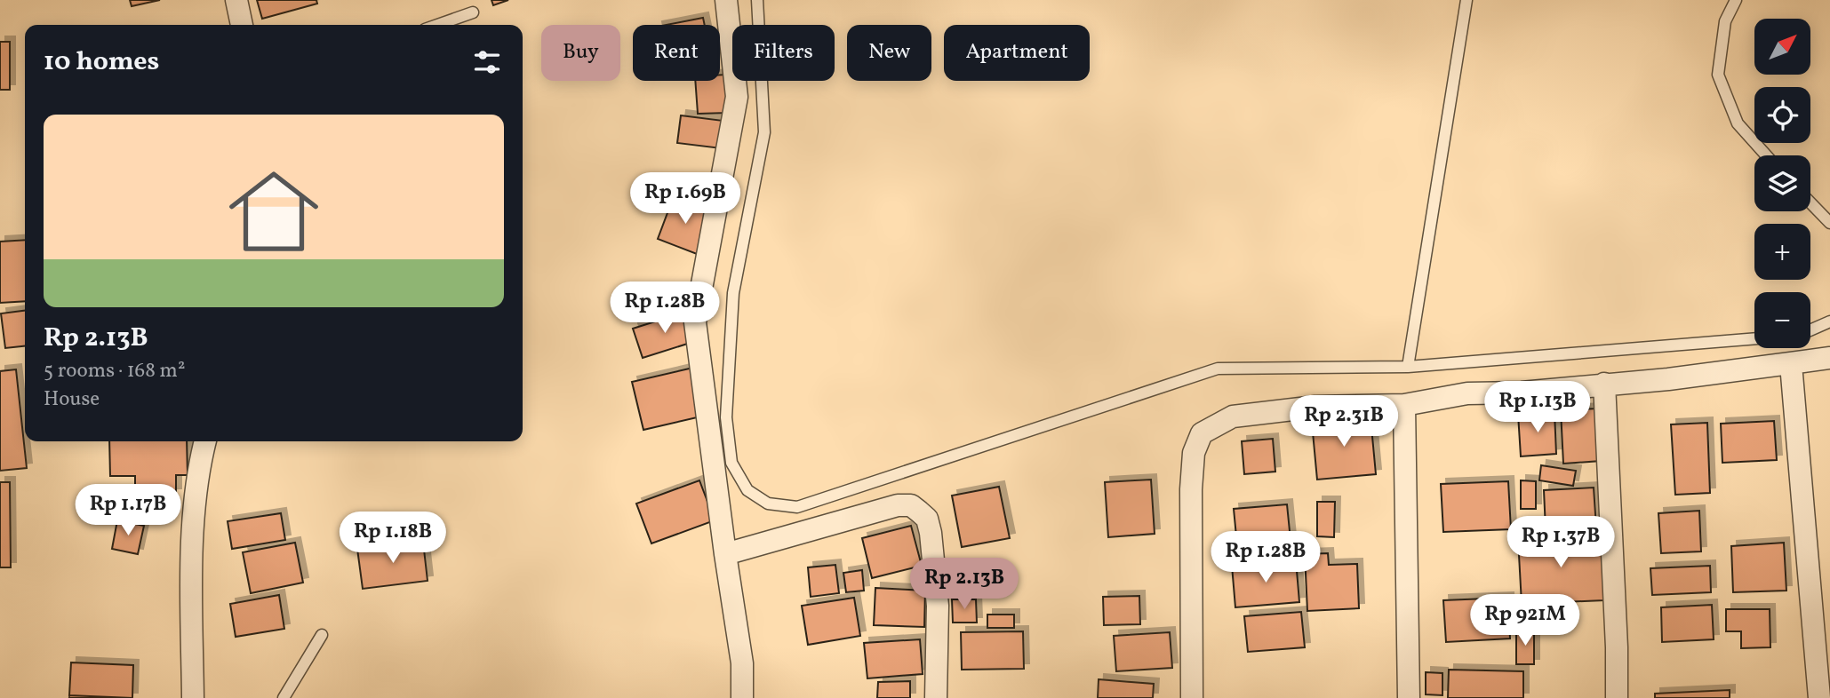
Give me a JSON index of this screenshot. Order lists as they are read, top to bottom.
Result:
{
  "north": "top right",
  "page": {
    "map_buttons": ["+", "−"],
    "chip": [
      "Buy",
      "Rent",
      "Filters",
      "New",
      "Apartment"
    ],
    "heading": "10 homes",
    "list": [
      {
        "name": "Rp 2.13B",
        "note": "5 rooms · 168 m² · House"
      }
    ],
    "price": [
      "Rp 1.69B",
      "Rp 1.28B",
      "Rp 1.13B",
      "Rp 2.31B",
      "Rp 1.17B",
      "Rp 1.18B",
      "Rp 1.37B",
      "Rp 1.28B",
      "Rp 2.13B",
      "Rp 921M"
    ]
  }
}
